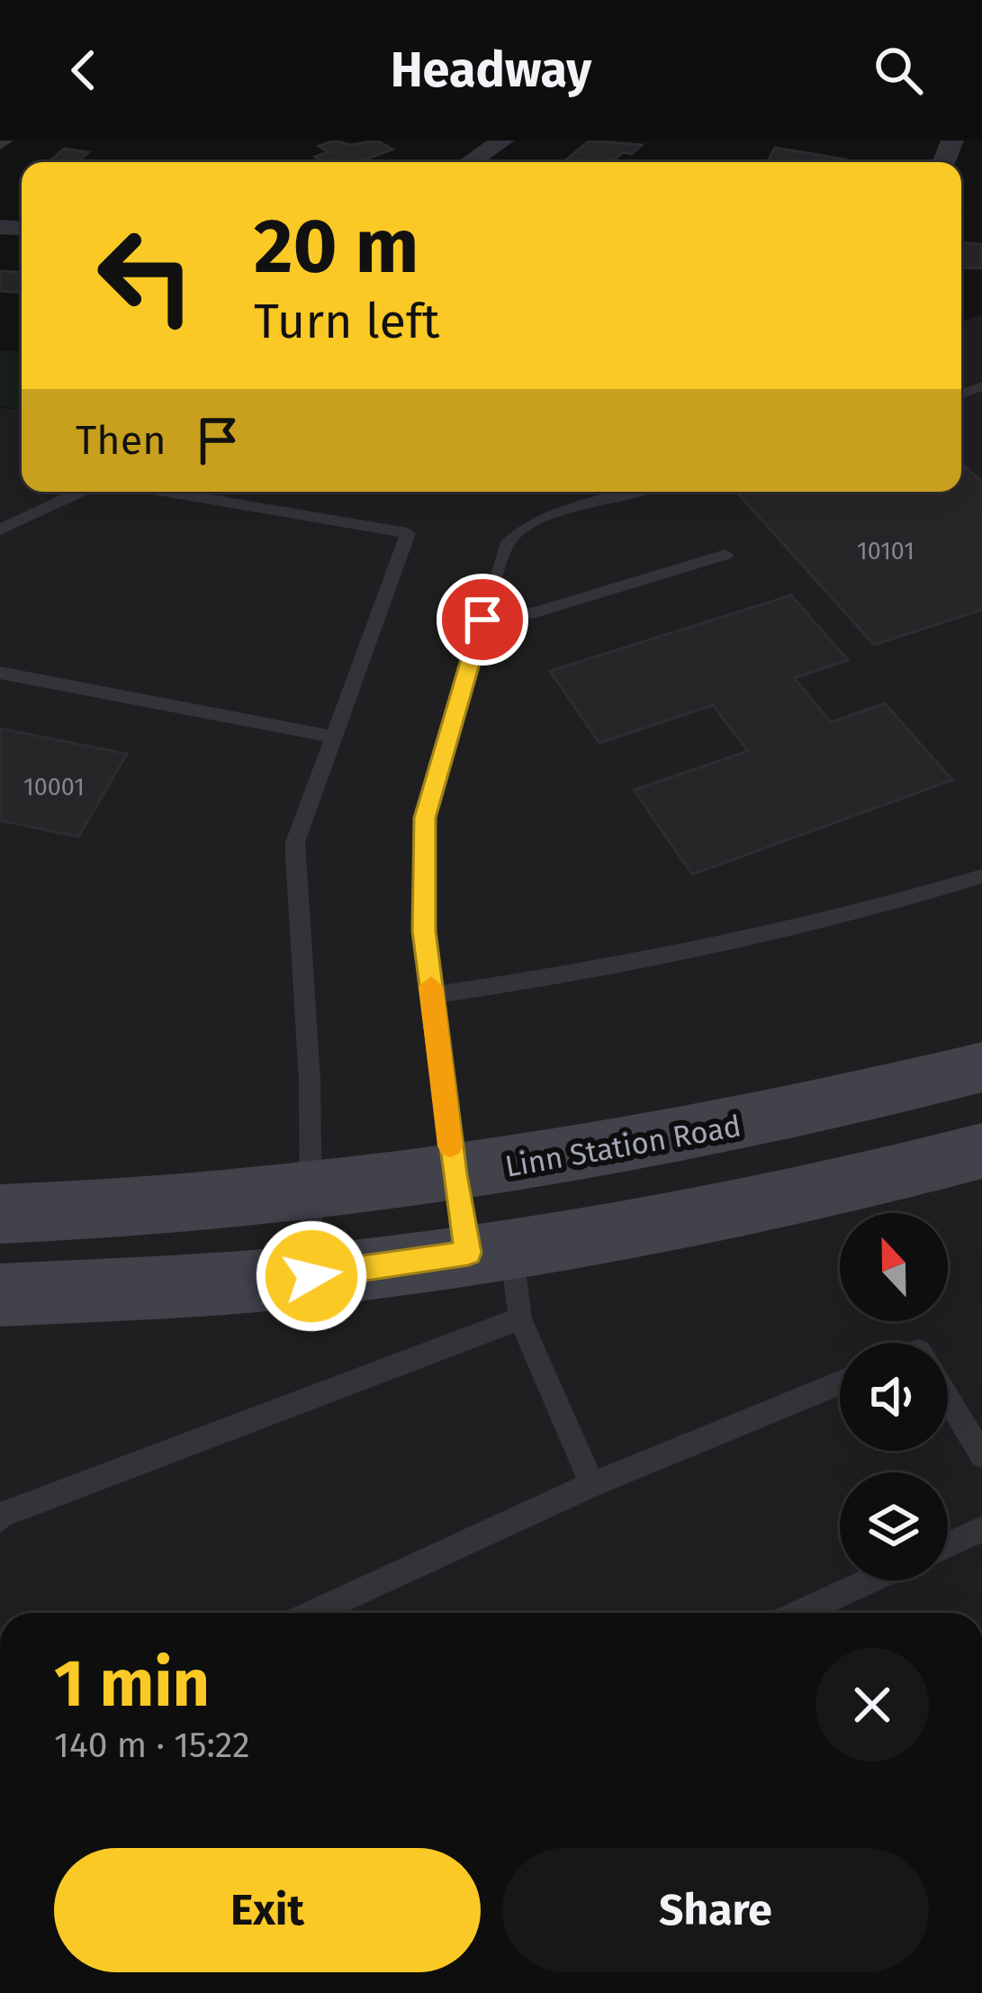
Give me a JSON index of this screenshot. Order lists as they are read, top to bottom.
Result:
{
  "streets": {
    "street": ["Linn Station Road"]
  },
  "house_numbers": ["10101", "10001"],
  "north": "top",
  "page": {
    "header": "Headway",
    "turn": ["20 m", "Turn left"],
    "then": "Then",
    "heading": ["1 min", "140 m · 15:22"],
    "buttons": ["Exit", "Share"]
  }
}
